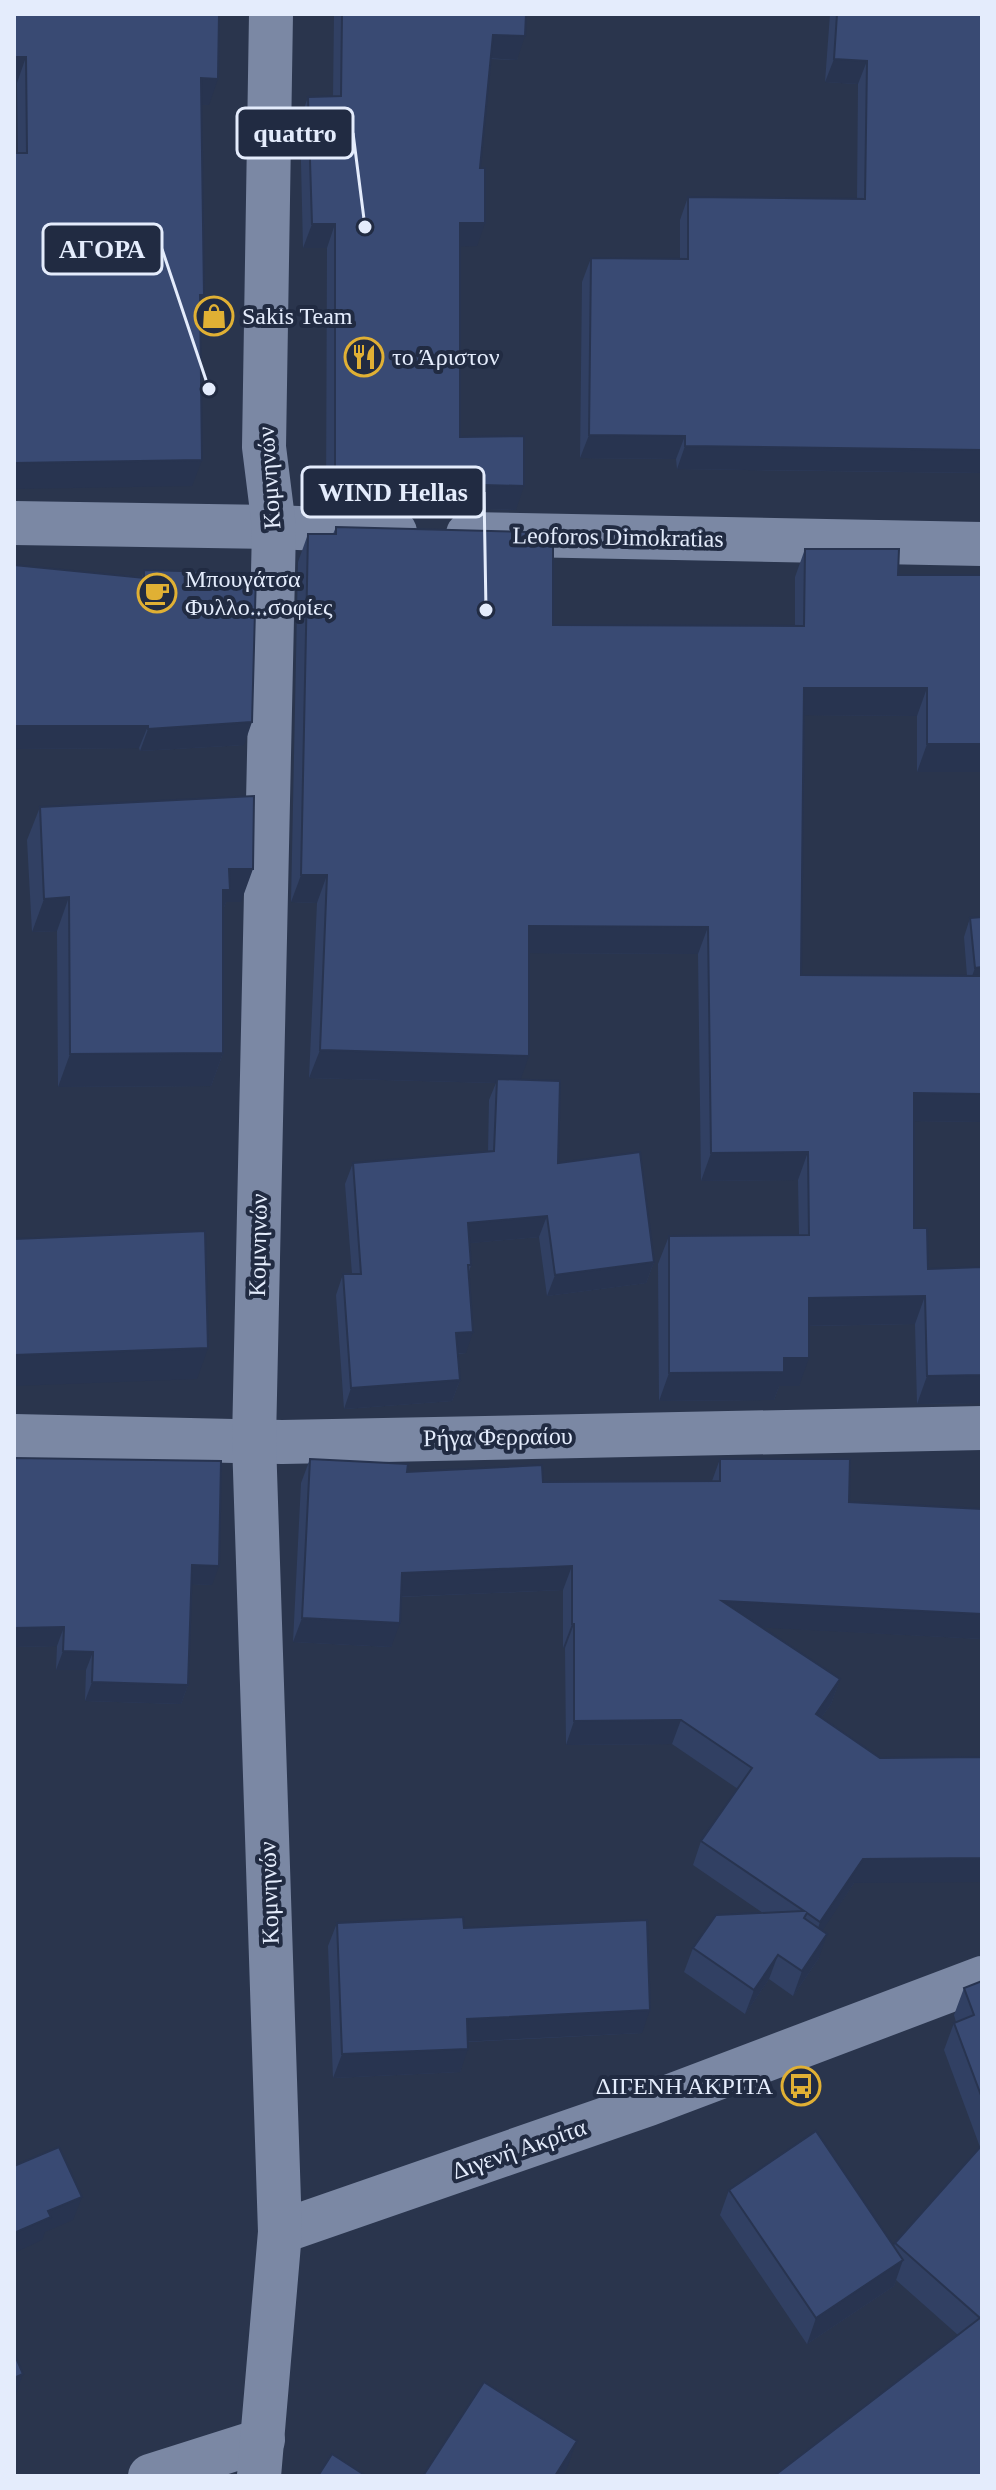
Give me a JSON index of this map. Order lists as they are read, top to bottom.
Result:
{
  "streets": {
    "street": [
      "Κομνηνών",
      "Leoforos Dimokratias",
      "Ρήγα Φερραίου",
      "Διγενή Ακρίτα"
    ]
  },
  "crossings": [
    ["Κομνηνών", "Leoforos Dimokratias"],
    ["Κομνηνών", "Ρήγα Φερραίου"],
    ["Κομνηνών", "Διγενή Ακρίτα"]
  ],
  "places": {
    "other": ["quattro", "ΑΓΟΡΑ", "WIND Hellas"],
    "shop": ["Sakis Team"],
    "restaurant": ["το Άριστον"],
    "cafe": ["Μπουγάτσα Φυλλο...σοφίες"],
    "bus stop": ["ΔΙΓΕΝΗ ΑΚΡΙΤΑ"]
  }
}
